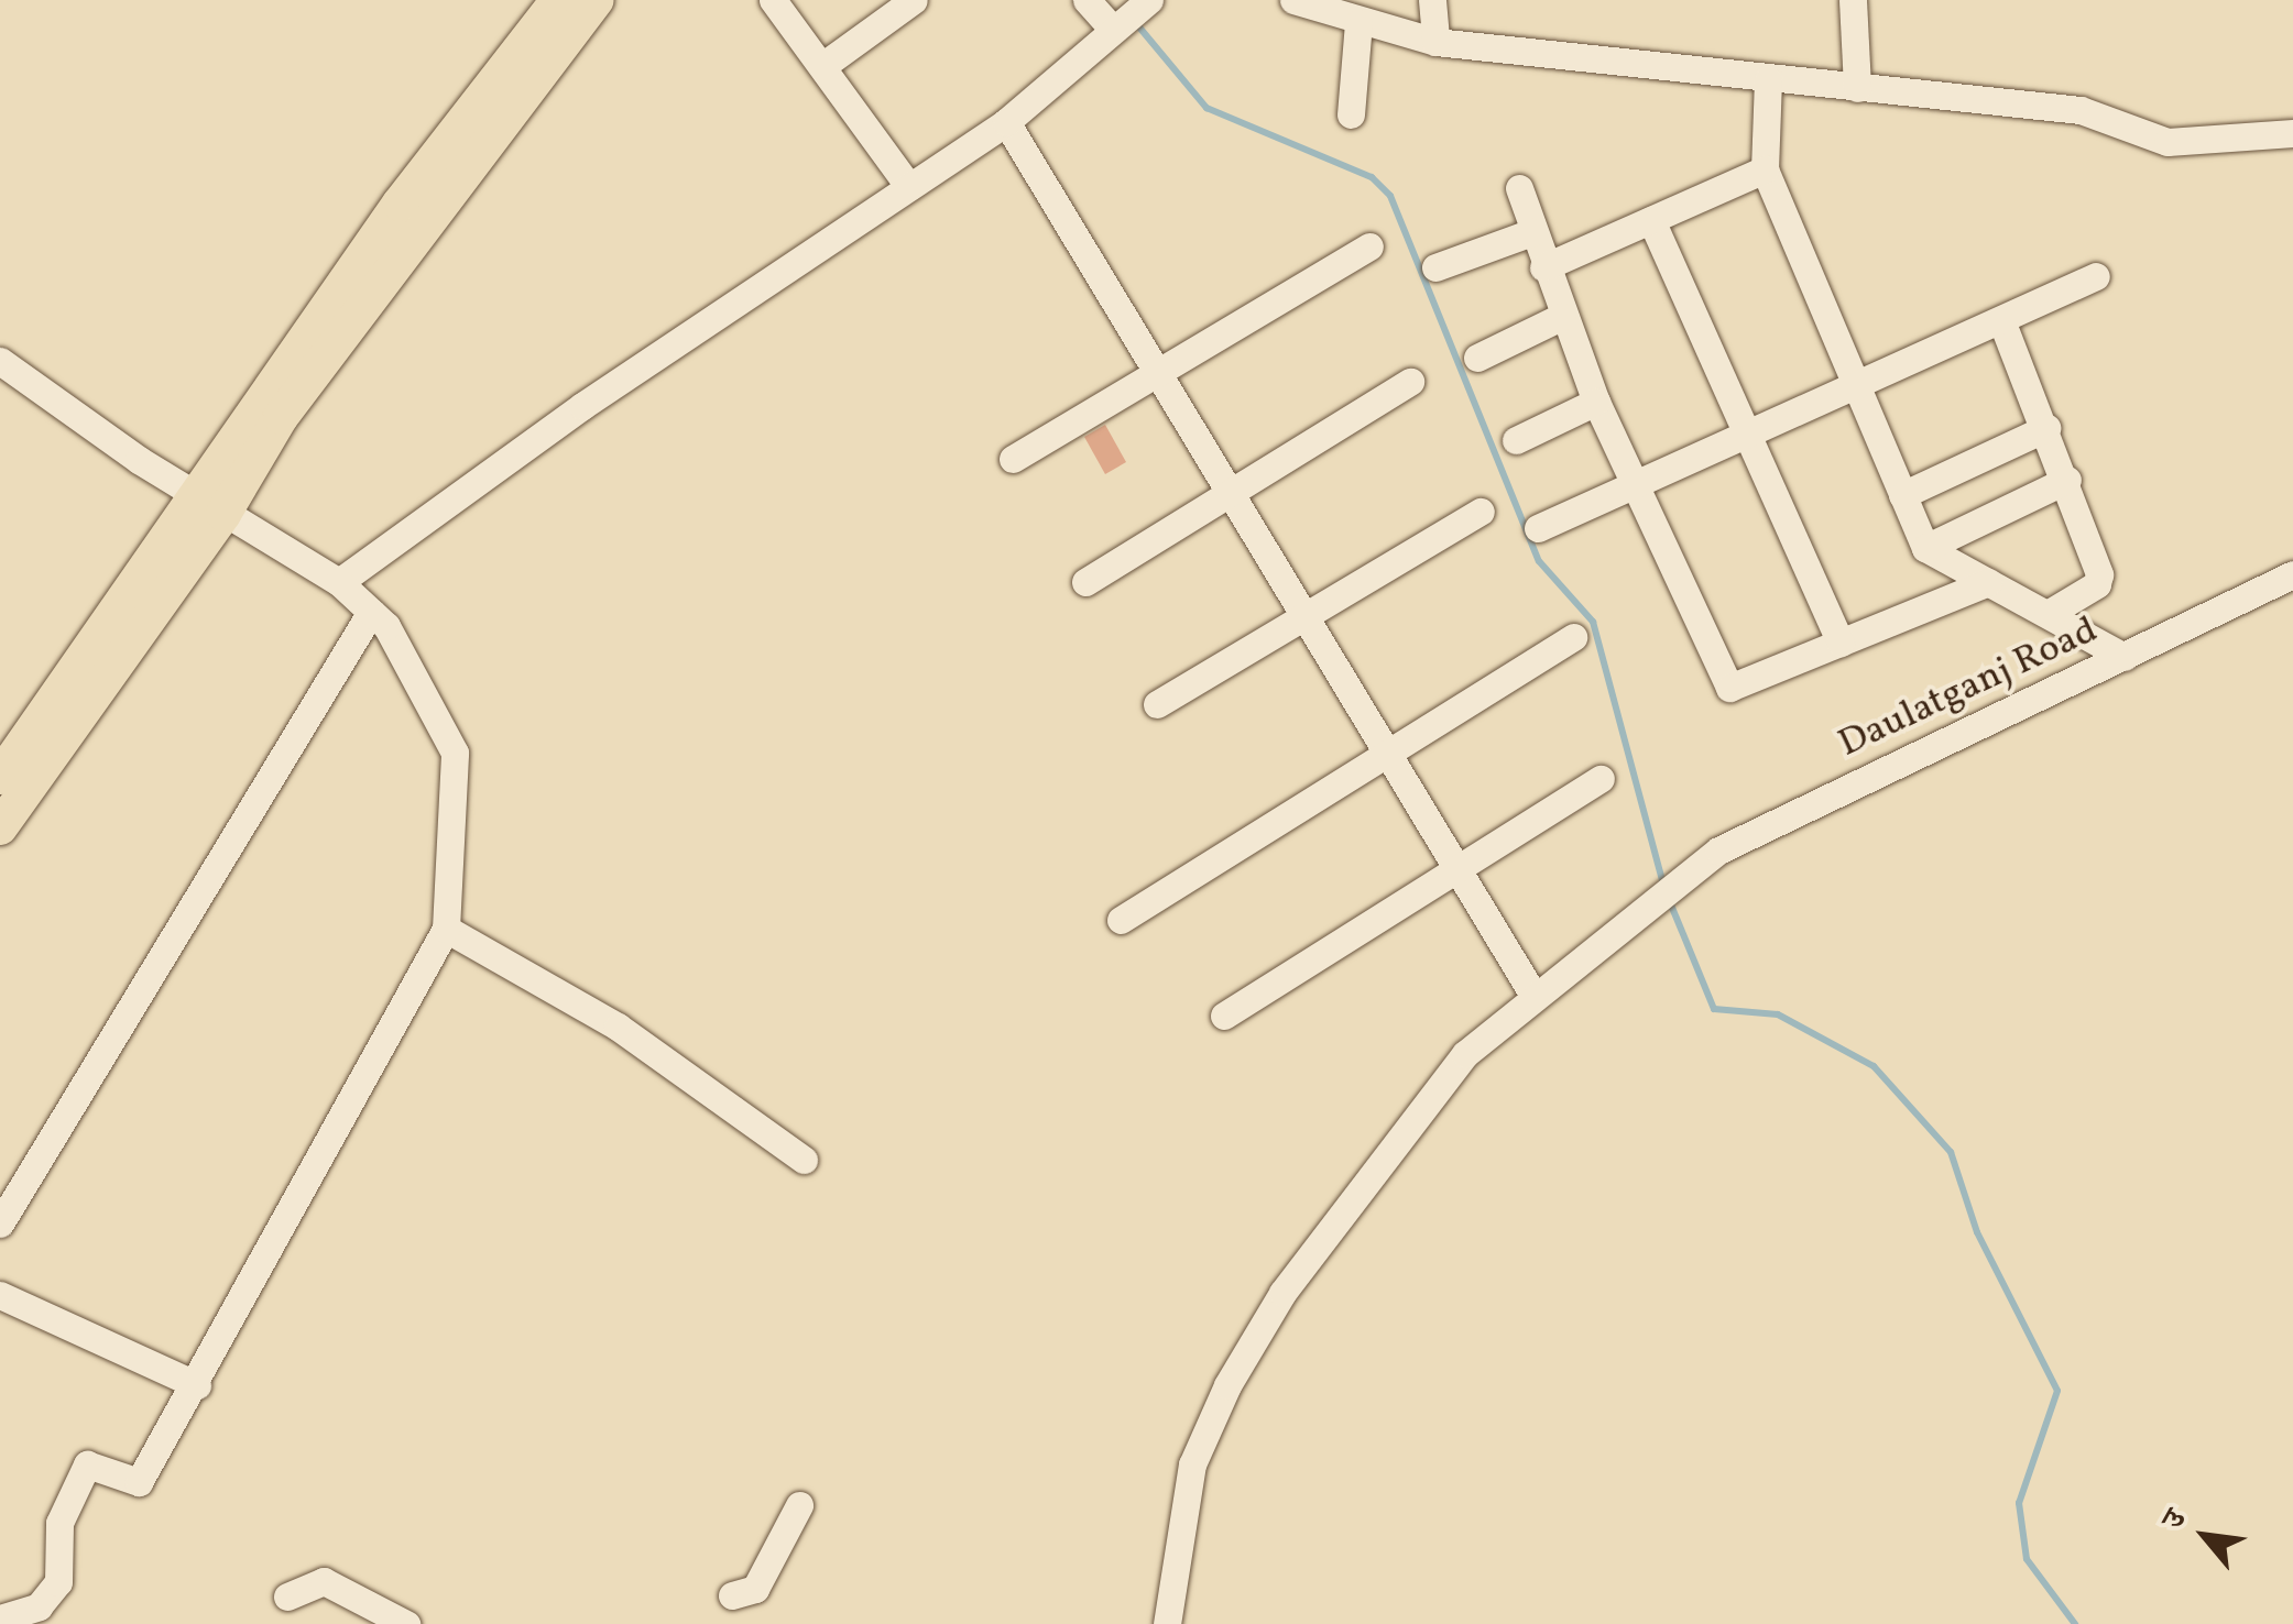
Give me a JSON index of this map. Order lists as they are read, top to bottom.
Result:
{
  "streets": {
    "street": ["Daulatganj Road"]
  },
  "north": "top left"
}
